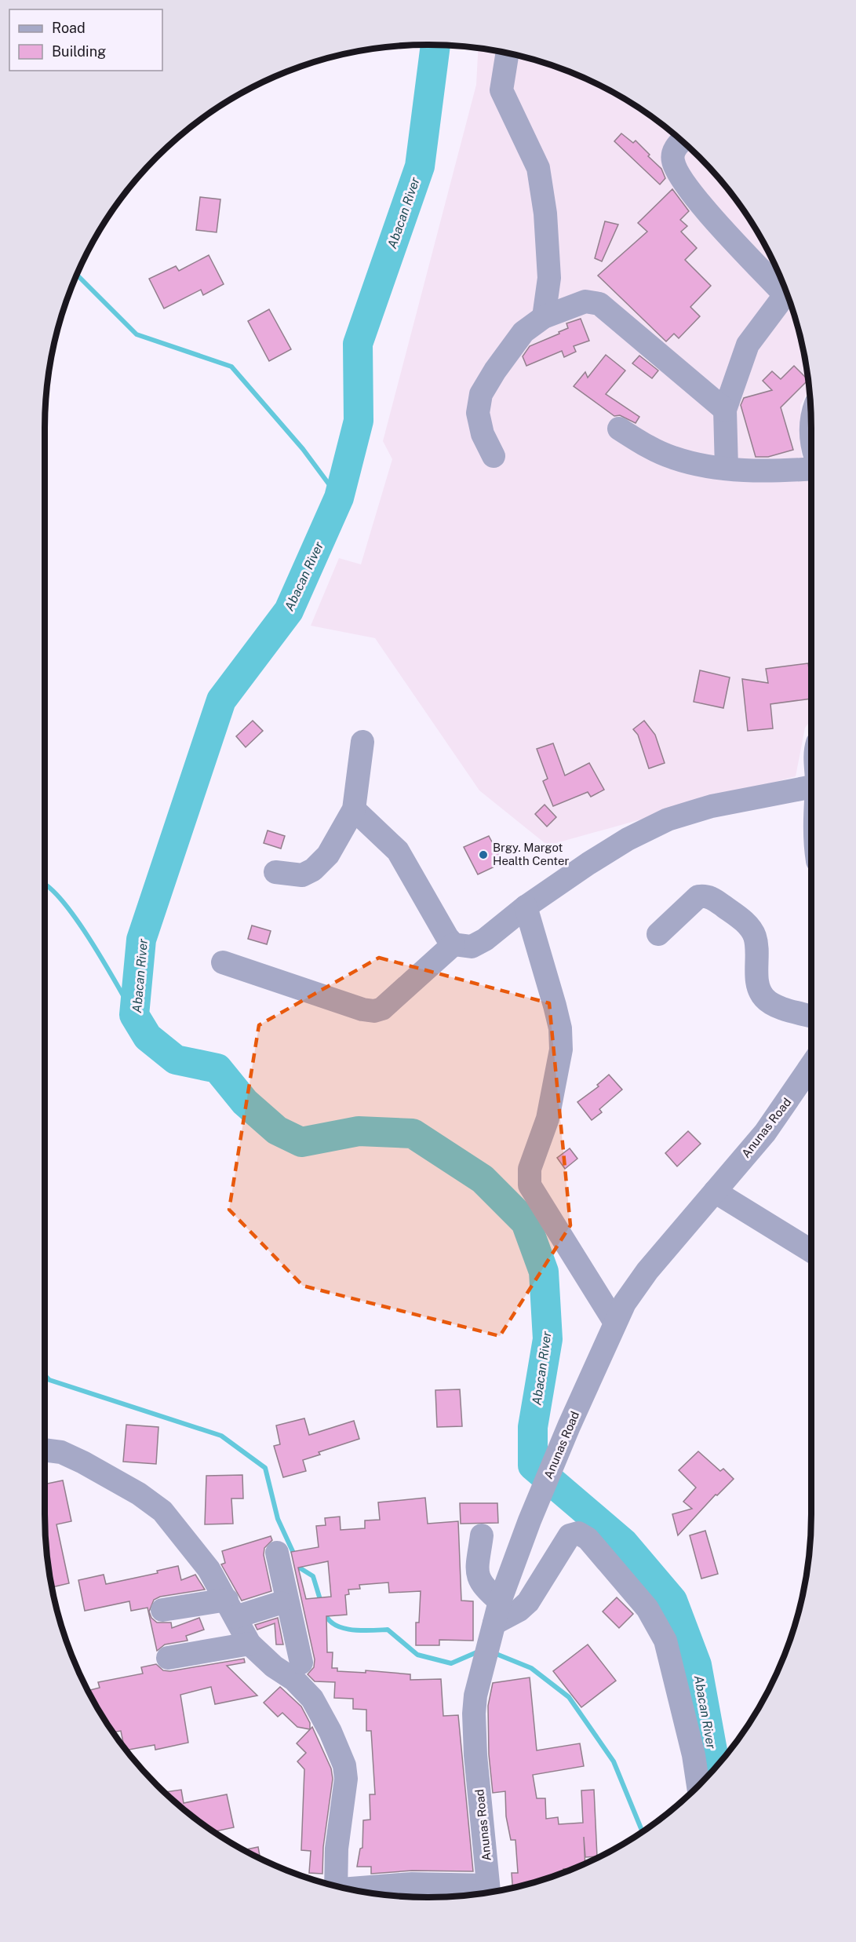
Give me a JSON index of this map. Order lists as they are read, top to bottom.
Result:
{
  "streets": {
    "street": ["Anunas Road"]
  },
  "water": ["Abacan River"],
  "places": ["Brgy. Margot Health Center"],
  "legend": ["Road", "Building"]
}
